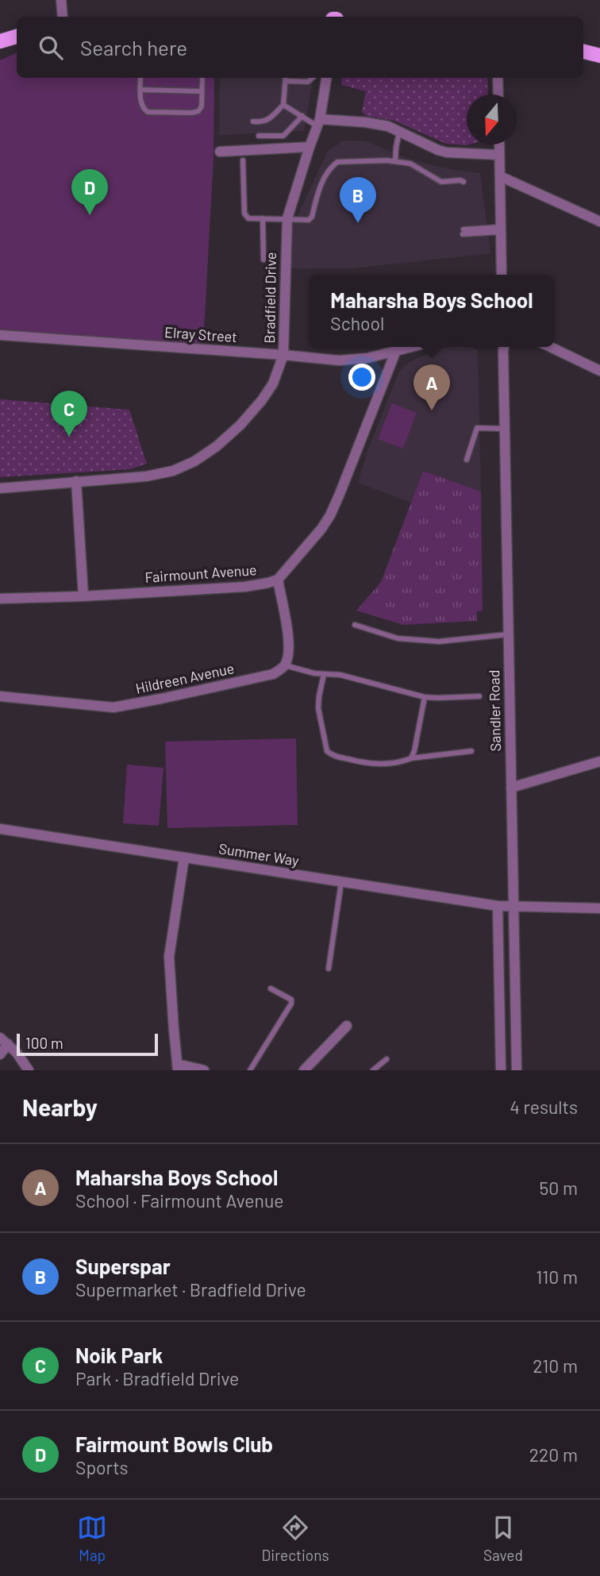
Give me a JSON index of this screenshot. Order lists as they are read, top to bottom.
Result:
{
  "streets": {
    "street": [
      "Bradfield Drive",
      "Elray Street",
      "Fairmount Avenue",
      "Hildreen Avenue",
      "Sandler Road",
      "Summer Way"
    ]
  },
  "crossings": [
    ["Bradfield Drive", "Elray Street"],
    ["Elray Street", "Fairmount Avenue"],
    ["Sandler Road", "Summer Way"]
  ],
  "scale_bar": "100 m",
  "north": "bottom",
  "page": {
    "search": "Search here",
    "pins": [
      "D",
      "B",
      "A",
      "C"
    ],
    "popup": ["Maharsha Boys School", "School"],
    "scale": "100 m",
    "heading": ["Nearby", "4 results"],
    "list": [
      {
        "mark": "A",
        "name": "Maharsha Boys School",
        "note": "School · Fairmount Avenue",
        "value": "50 m"
      },
      {
        "mark": "B",
        "name": "Superspar",
        "note": "Supermarket · Bradfield Drive",
        "value": "110 m"
      },
      {
        "mark": "C",
        "name": "Noik Park",
        "note": "Park · Bradfield Drive",
        "value": "210 m"
      },
      {
        "mark": "D",
        "name": "Fairmount Bowls Club",
        "note": "Sports",
        "value": "220 m"
      }
    ],
    "nav": ["Map", "Directions", "Saved"]
  }
}
